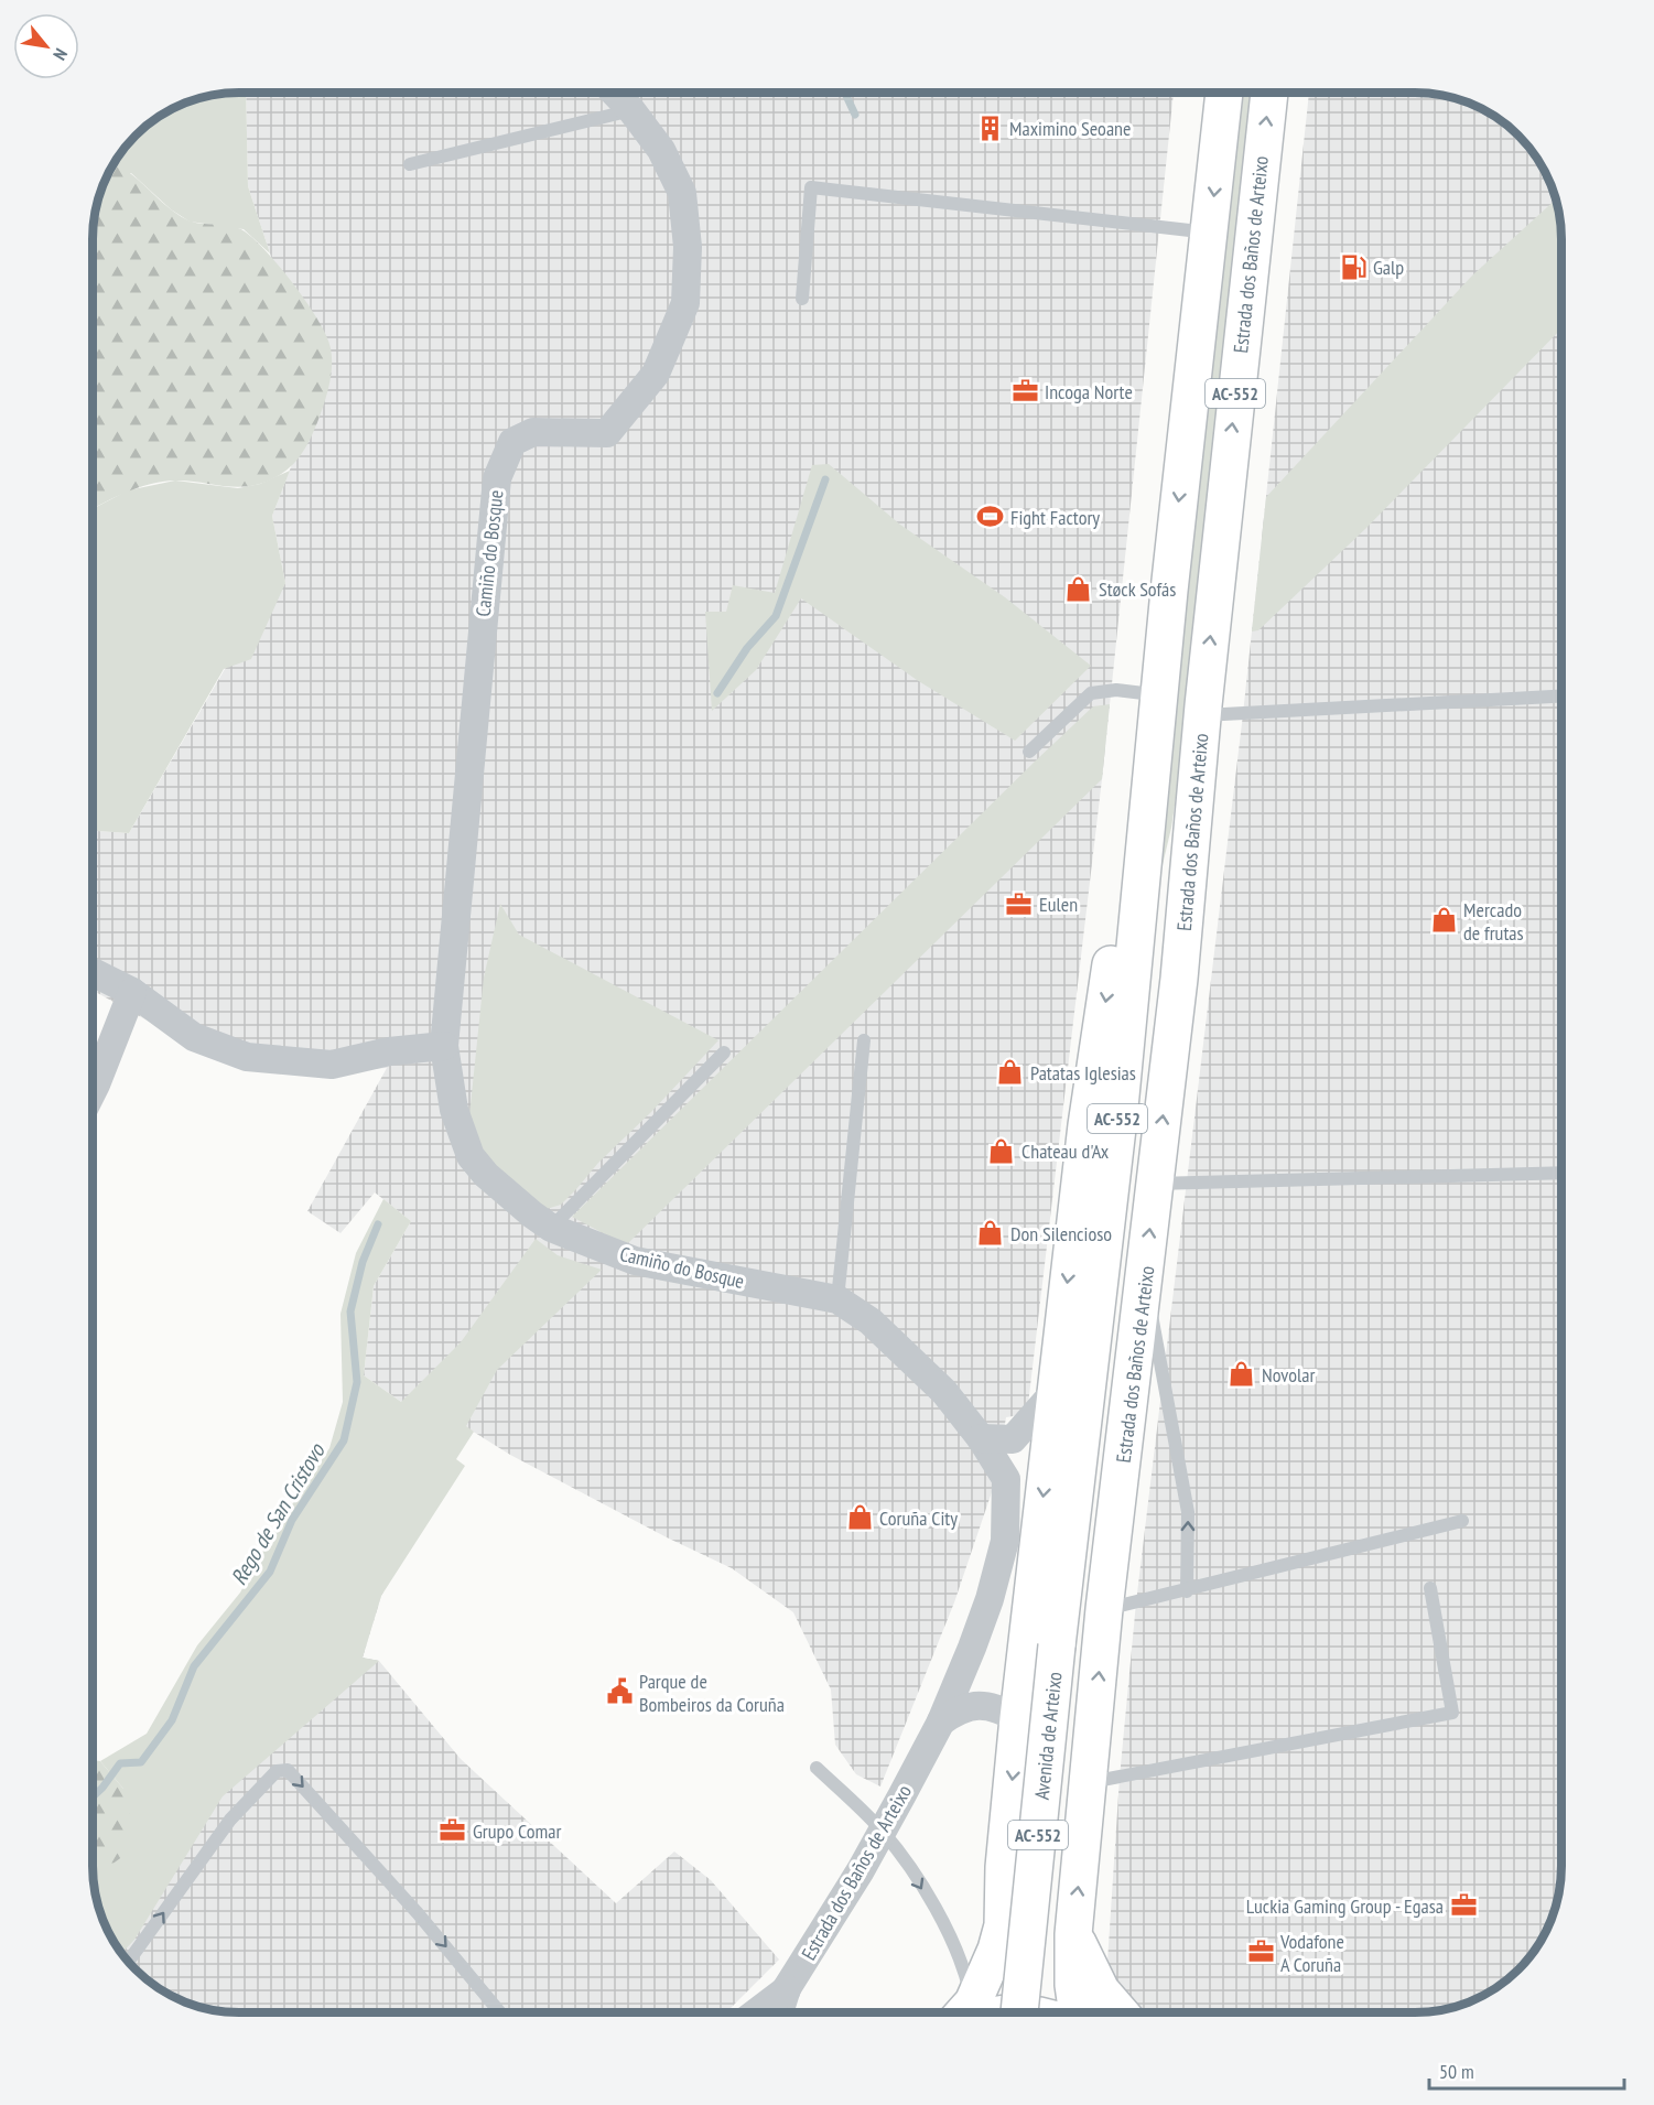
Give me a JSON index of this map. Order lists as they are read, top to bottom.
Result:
{
  "streets": {
    "main road": ["Estrada dos Baños de Arteixo", "AC-552", "Avenida de Arteixo"],
    "street": ["Camiño do Bosque"]
  },
  "crossings": [
    ["Estrada dos Baños de Arteixo", "AC-552"],
    ["Estrada dos Baños de Arteixo", "Camiño do Bosque"],
    ["Estrada dos Baños de Arteixo", "Avenida de Arteixo"],
    ["AC-552", "Avenida de Arteixo"]
  ],
  "water": ["Rego de San Cristovo"],
  "places": {
    "building": ["Maximino Seoane"],
    "fuel station": ["Galp"],
    "office": [
      "Incoga Norte",
      "Eulen",
      "Grupo Comar",
      "Luckia Gaming Group - Egasa",
      "Vodafone A Coruña"
    ],
    "sports": ["Fight Factory"],
    "shop": [
      "Støck Sofás",
      "Mercado de frutas",
      "Patatas Iglesias",
      "Chateau d'Ax",
      "Don Silencioso",
      "Novolar",
      "Coruña City"
    ],
    "public building": ["Parque de Bombeiros da Coruña"]
  },
  "scale_bar": "50 m",
  "north": "bottom right"
}
